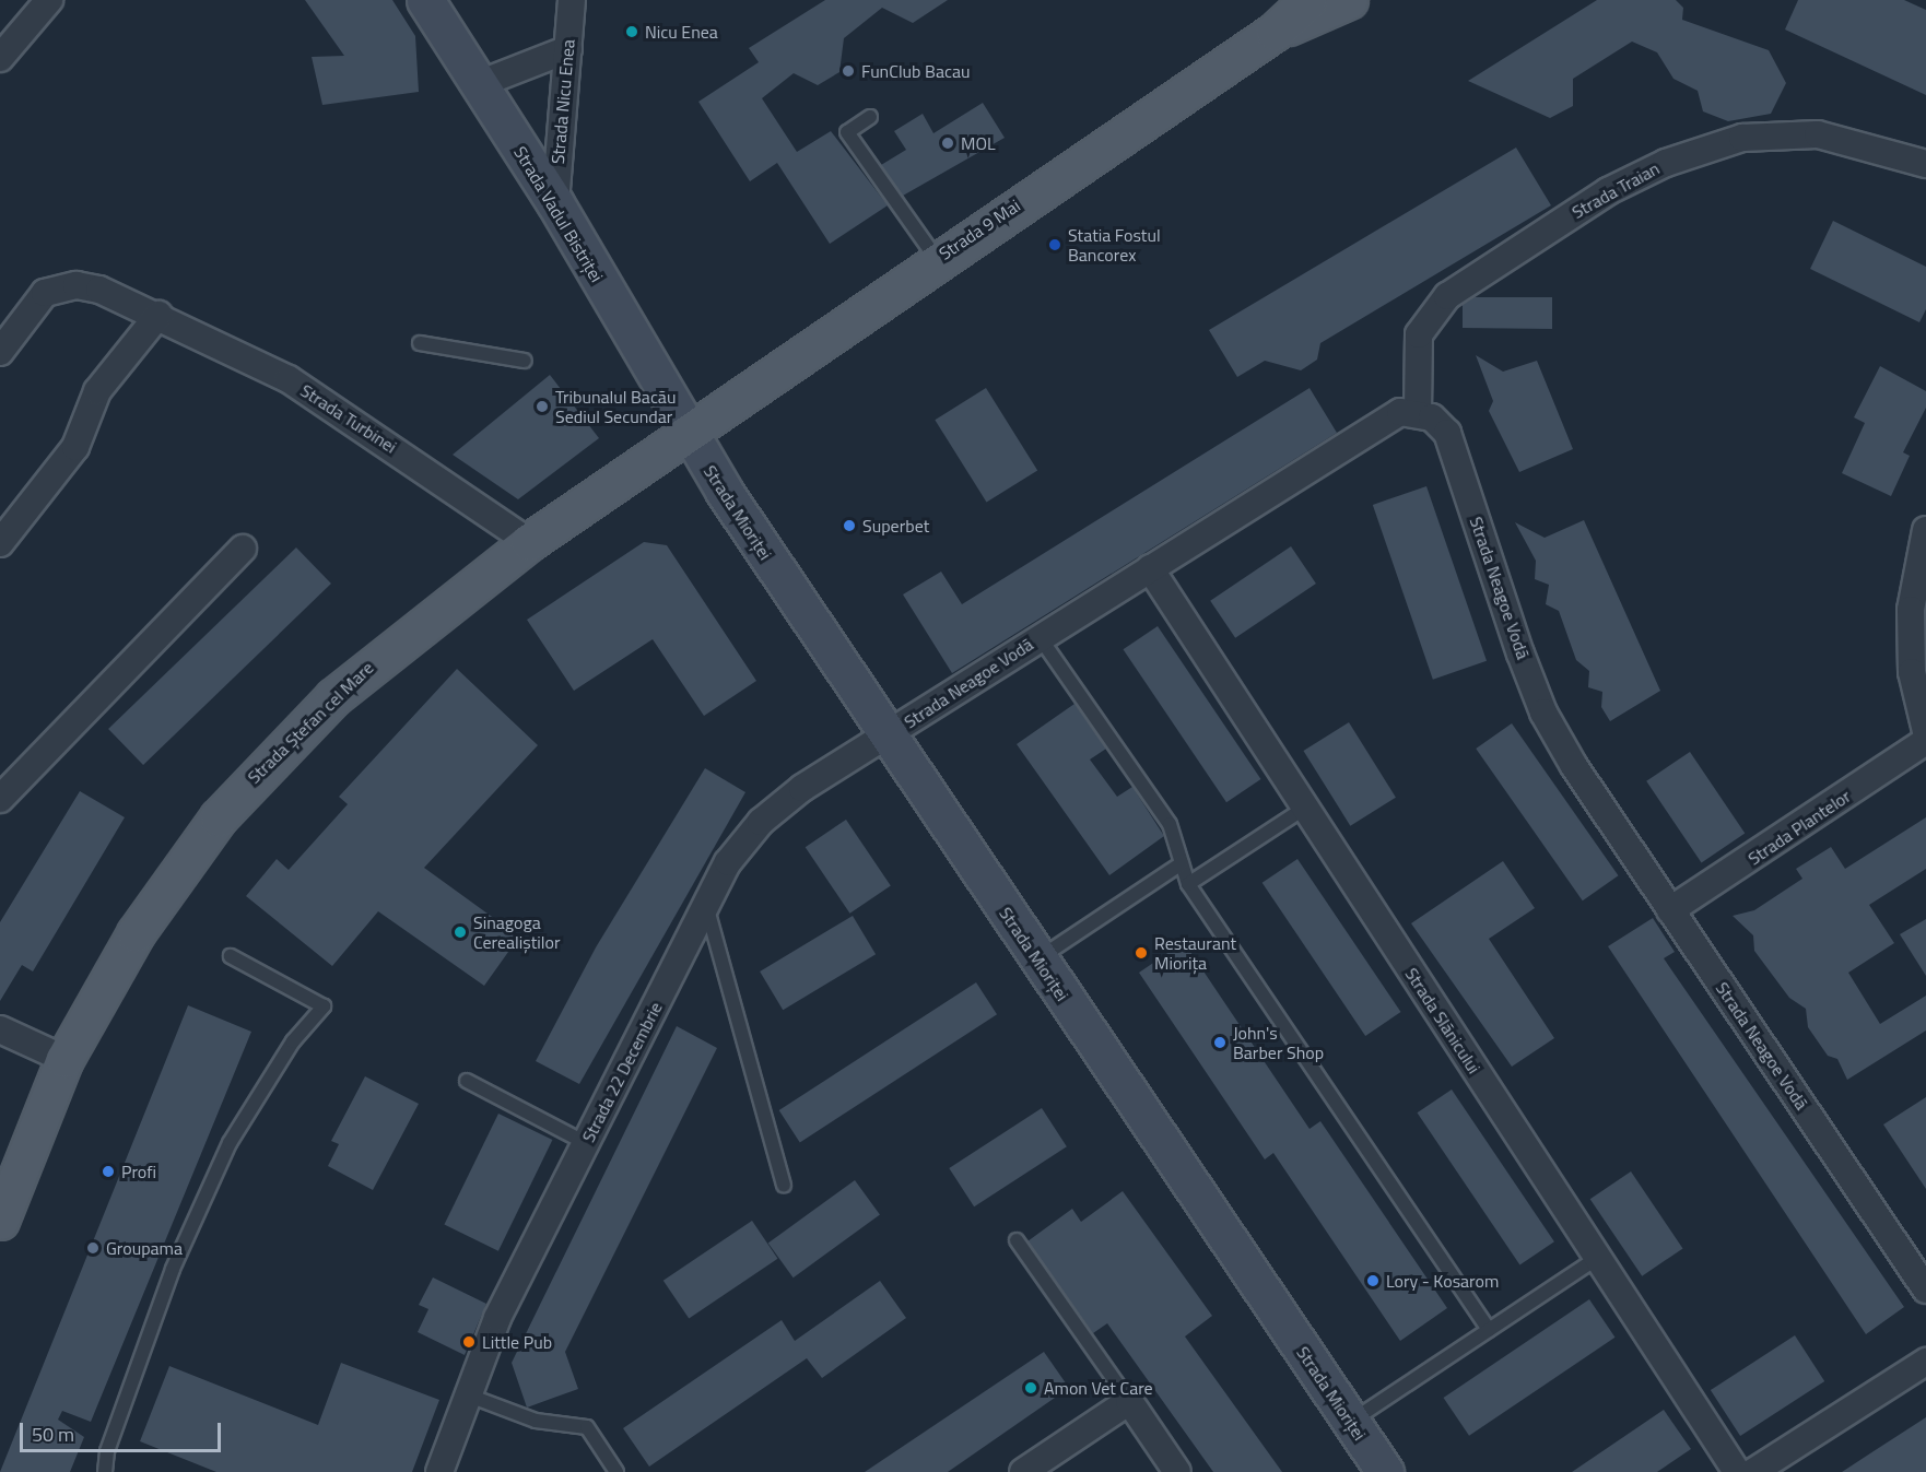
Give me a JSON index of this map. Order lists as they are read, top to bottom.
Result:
{
  "streets": {
    "main road": [
      "Strada Vadul Bistriței",
      "Strada 9 Mai",
      "Strada Mioriței",
      "Strada Ștefan cel Mare"
    ],
    "street": [
      "Strada Nicu Enea",
      "Strada Traian",
      "Strada Turbinei",
      "Strada Neagoe Vodă",
      "Strada Plantelor",
      "Strada Slănicului",
      "Strada 22 Decembrie"
    ]
  },
  "crossings": [
    ["Strada Nicu Enea", "Strada Vadul Bistriței"],
    ["Strada Traian", "Strada Neagoe Vodă"],
    ["Strada Vadul Bistriței", "Strada 9 Mai"],
    ["Strada Vadul Bistriței", "Strada Mioriței"],
    ["Strada Vadul Bistriței", "Strada Ștefan cel Mare"],
    ["Strada 9 Mai", "Strada Mioriței"],
    ["Strada 9 Mai", "Strada Ștefan cel Mare"],
    ["Strada Turbinei", "Strada Ștefan cel Mare"],
    ["Strada Mioriței", "Strada Neagoe Vodă"],
    ["Strada Mioriței", "Strada Ștefan cel Mare"],
    ["Strada Mioriței", "Strada 22 Decembrie"],
    ["Strada Neagoe Vodă", "Strada Plantelor"],
    ["Strada Neagoe Vodă", "Strada Slănicului"],
    ["Strada Neagoe Vodă", "Strada 22 Decembrie"]
  ],
  "places": [
    "Nicu Enea",
    "FunClub Bacau",
    "MOL",
    "Statia Fostul Bancorex",
    "Tribunalul Bacău Sediul Secundar",
    "Superbet",
    "Sinagoga Cerealiștilor",
    "Restaurant Miorița",
    "John's Barber Shop",
    "Profi",
    "Groupama",
    "Lory - Kosarom",
    "Little Pub",
    "Amon Vet Care"
  ],
  "scale_bar": "50 m"
}
